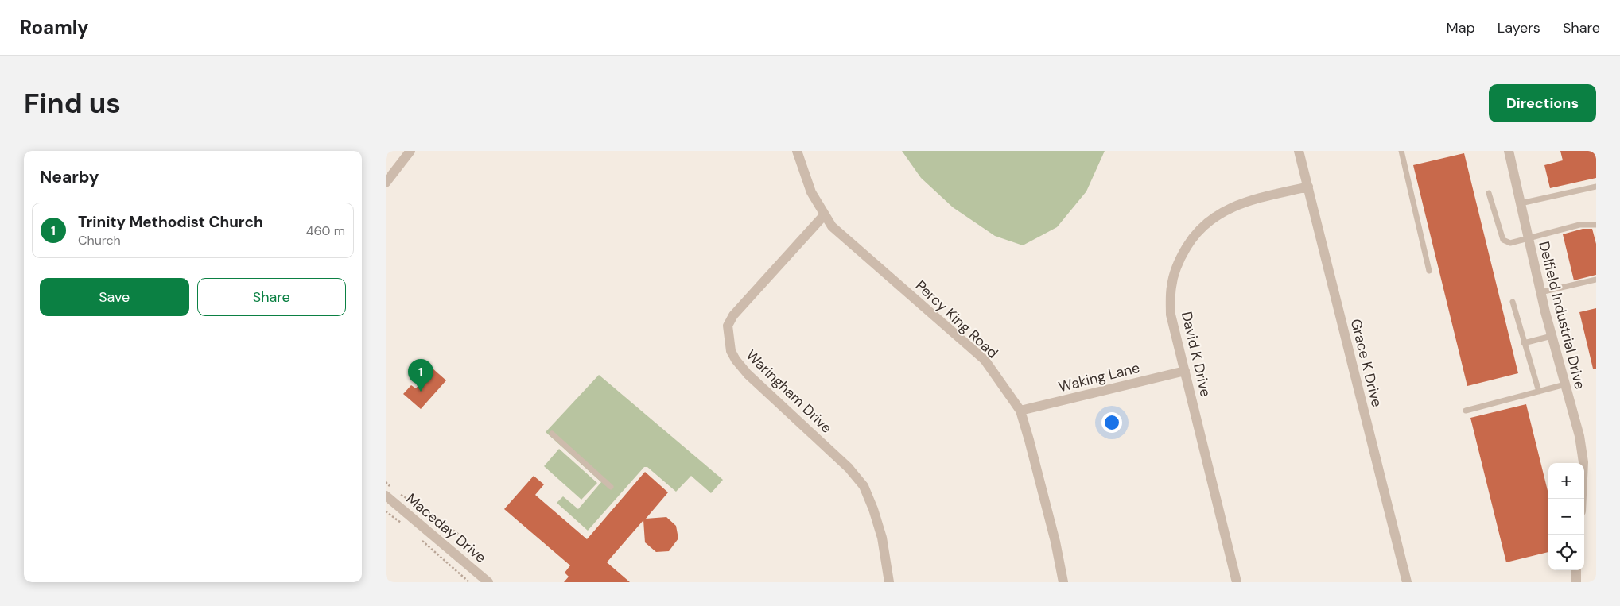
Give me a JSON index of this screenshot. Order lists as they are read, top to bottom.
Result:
{
  "streets": {
    "street": [
      "Delfield Industrial Drive",
      "Percy King Road",
      "David K Drive",
      "Grace K Drive",
      "Waking Lane",
      "Waringham Drive",
      "Maceday Drive"
    ]
  },
  "crossings": [
    ["Percy King Road", "Waking Lane"],
    ["Percy King Road", "Waringham Drive"],
    ["David K Drive", "Grace K Drive"],
    ["David K Drive", "Waking Lane"]
  ],
  "page": {
    "header": "Roamly",
    "nav": ["Map", "Layers", "Share"],
    "buttons": [
      "Directions",
      ["Save", "Share"]
    ],
    "title": "Find us",
    "heading": "Nearby",
    "list": [
      {
        "mark": "1",
        "name": "Trinity Methodist Church",
        "note": "Church",
        "value": "460 m"
      }
    ],
    "pins": "1",
    "map_buttons": ["+", "−"]
  }
}
